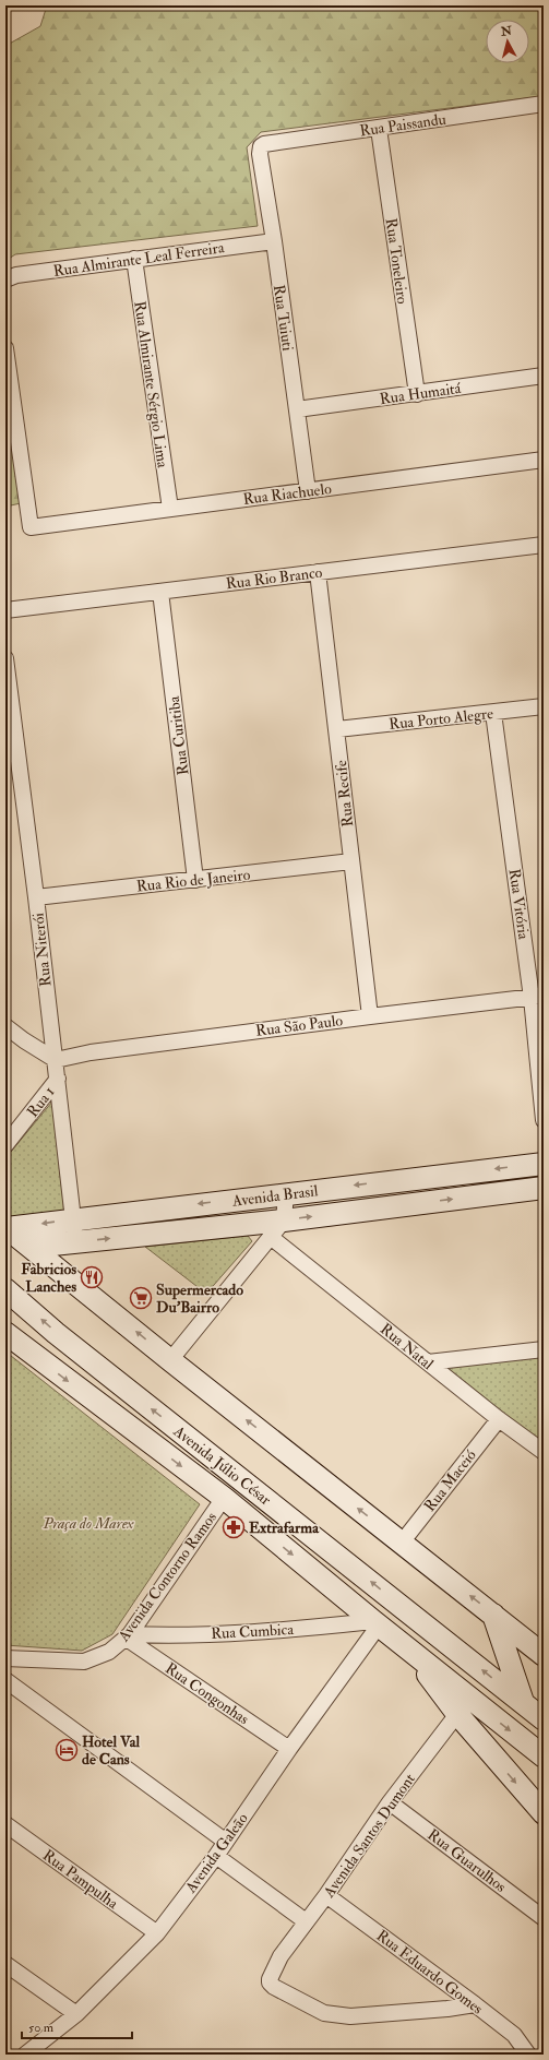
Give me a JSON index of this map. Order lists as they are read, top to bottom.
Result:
{
  "streets": {
    "street": [
      "Rua Paissandu",
      "Rua Almirante Leal Ferreira",
      "Rua Toneleiro",
      "Rua Tuiuti",
      "Rua Almirante Sérgio Lima",
      "Rua Humaitá",
      "Rua Riachuelo",
      "Rua Rio Branco",
      "Rua Porto Alegre",
      "Rua Curitiba",
      "Rua Recife",
      "Rua Rio de Janeiro",
      "Rua Vitória",
      "Rua Niterói",
      "Rua São Paulo",
      "Rua 1",
      "Avenida Brasil",
      "Rua Natal",
      "Avenida Júlio César",
      "Rua Maceió",
      "Avenida Contorno Ramos",
      "Rua Cumbica",
      "Rua Congonhas",
      "Avenida Santos Dumont",
      "Avenida Galeão",
      "Rua Guarulhos",
      "Rua Pampulha",
      "Rua Eduardo Gomes"
    ]
  },
  "crossings": [
    ["Rua Paissandu", "Rua Toneleiro"],
    ["Rua Paissandu", "Rua Tuiuti"],
    ["Rua Almirante Leal Ferreira", "Rua Tuiuti"],
    ["Rua Almirante Leal Ferreira", "Rua Almirante Sérgio Lima"],
    ["Rua Toneleiro", "Rua Humaitá"],
    ["Rua Tuiuti", "Rua Humaitá"],
    ["Rua Tuiuti", "Rua Riachuelo"],
    ["Rua Almirante Sérgio Lima", "Rua Riachuelo"],
    ["Rua Rio Branco", "Rua Curitiba"],
    ["Rua Rio Branco", "Rua Recife"],
    ["Rua Porto Alegre", "Rua Recife"],
    ["Rua Porto Alegre", "Rua Vitória"],
    ["Rua Curitiba", "Rua Rio de Janeiro"],
    ["Rua Recife", "Rua Rio de Janeiro"],
    ["Rua Recife", "Rua São Paulo"],
    ["Rua Rio de Janeiro", "Rua Niterói"],
    ["Rua Vitória", "Rua São Paulo"],
    ["Rua Niterói", "Rua São Paulo"],
    ["Rua Niterói", "Rua 1"],
    ["Rua Niterói", "Avenida Brasil"],
    ["Avenida Brasil", "Rua Natal"],
    ["Rua Natal", "Rua Maceió"],
    ["Avenida Júlio César", "Avenida Contorno Ramos"],
    ["Avenida Júlio César", "Rua Cumbica"],
    ["Avenida Júlio César", "Avenida Galeão"],
    ["Avenida Contorno Ramos", "Rua Cumbica"],
    ["Avenida Contorno Ramos", "Rua Congonhas"],
    ["Rua Cumbica", "Rua Congonhas"],
    ["Rua Cumbica", "Avenida Galeão"],
    ["Rua Congonhas", "Avenida Galeão"],
    ["Avenida Santos Dumont", "Rua Guarulhos"],
    ["Avenida Santos Dumont", "Rua Eduardo Gomes"],
    ["Avenida Galeão", "Rua Pampulha"]
  ],
  "parks": ["Praça do Marex"],
  "places": {
    "restaurant": ["Fabricios Lanches"],
    "supermarket": ["Supermercado Du'Bairro"],
    "pharmacy": ["Extrafarma"],
    "hotel": ["Hotel Val de Cans"]
  },
  "scale_bar": "50 m",
  "north": "top"
}
